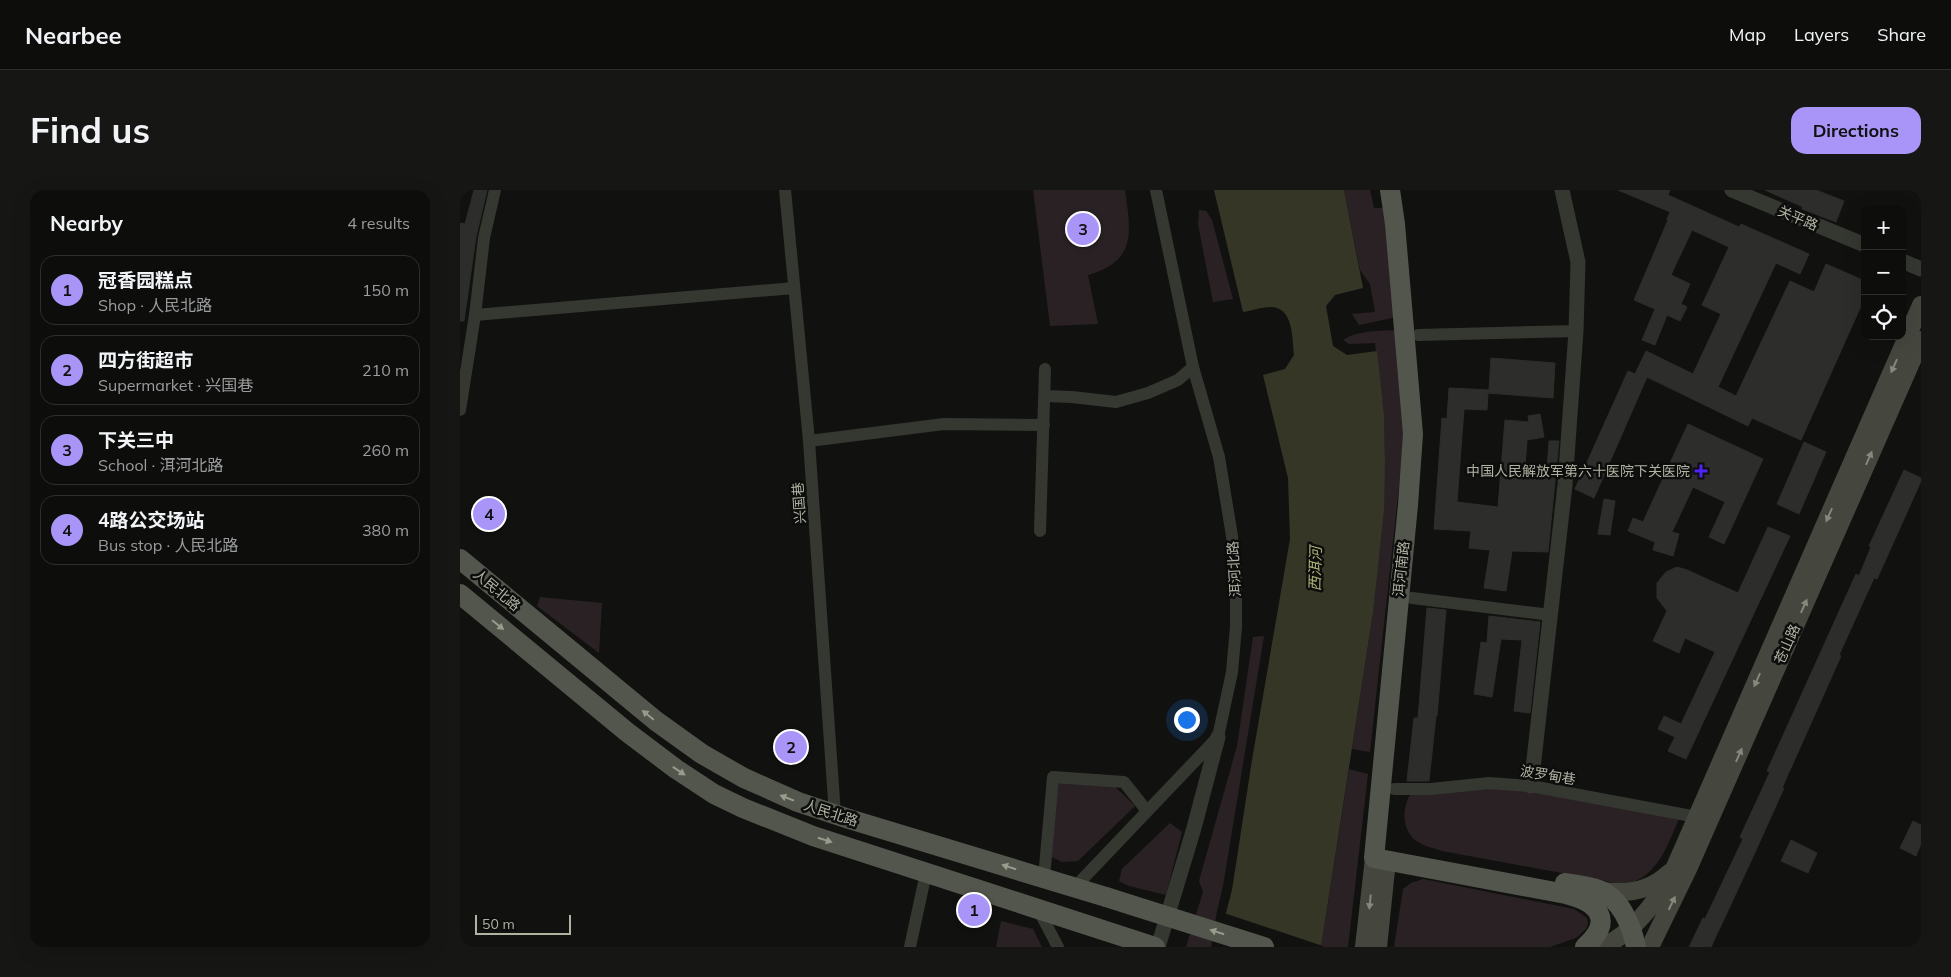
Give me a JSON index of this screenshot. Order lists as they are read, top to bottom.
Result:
{
  "streets": {
    "main road": ["洱河南路", "人民北路", "苍山路"],
    "street": [
      "关平路",
      "兴国巷",
      "洱河北路",
      "波罗甸巷"
    ]
  },
  "crossings": [
    ["兴国巷", "人民北路"],
    ["洱河北路", "人民北路"],
    ["洱河南路", "波罗甸巷"],
    ["苍山路", "波罗甸巷"]
  ],
  "water": ["西洱河"],
  "places": {
    "health": ["中国人民解放军第六十医院下关医院"]
  },
  "scale_bar": "50 m",
  "page": {
    "header": "Nearbee",
    "nav": ["Map", "Layers", "Share"],
    "buttons": "Directions",
    "title": "Find us",
    "heading": ["Nearby", "4 results"],
    "map_buttons": ["+", "−"],
    "pins": [
      "3",
      "4",
      "2",
      "1"
    ],
    "list": [
      {
        "mark": "1",
        "name": "冠香园糕点",
        "note": "Shop · 人民北路",
        "value": "150 m"
      },
      {
        "mark": "2",
        "name": "四方街超市",
        "note": "Supermarket · 兴国巷",
        "value": "210 m"
      },
      {
        "mark": "3",
        "name": "下关三中",
        "note": "School · 洱河北路",
        "value": "260 m"
      },
      {
        "mark": "4",
        "name": "4路公交场站",
        "note": "Bus stop · 人民北路",
        "value": "380 m"
      }
    ],
    "scale": "50 m"
  }
}
